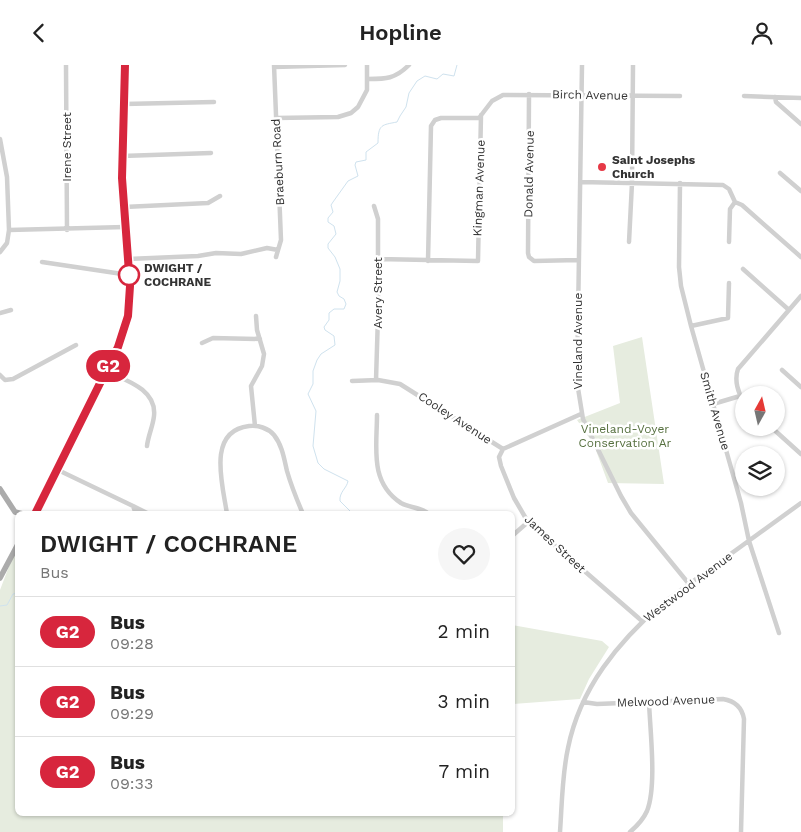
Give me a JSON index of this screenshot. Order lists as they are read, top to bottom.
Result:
{
  "streets": {
    "street": [
      "Birch Avenue",
      "Irene Street",
      "Braeburn Road",
      "Donald Avenue",
      "Kingman Avenue",
      "Avery Street",
      "Vineland Avenue",
      "Smith Avenue",
      "Cooley Avenue",
      "James Street",
      "Westwood Avenue",
      "Melwood Avenue"
    ]
  },
  "crossings": [
    ["Birch Avenue", "Donald Avenue"],
    ["Birch Avenue", "Kingman Avenue"],
    ["Birch Avenue", "Vineland Avenue"],
    ["Donald Avenue", "Vineland Avenue"],
    ["Avery Street", "Cooley Avenue"],
    ["Vineland Avenue", "Cooley Avenue"],
    ["Vineland Avenue", "Westwood Avenue"],
    ["Smith Avenue", "Westwood Avenue"],
    ["Cooley Avenue", "James Street"],
    ["James Street", "Westwood Avenue"],
    ["Westwood Avenue", "Melwood Avenue"]
  ],
  "parks": ["Vineland-Voyer Conservation Ar"],
  "places": ["Saint Josephs Church", "DWIGHT / COCHRANE"],
  "lines": ["bus line G2"],
  "north": "top",
  "page": {
    "header": "Hopline",
    "on_map": "G2",
    "heading": ["DWIGHT / COCHRANE", "Bus"],
    "list": [
      {
        "mark": "G2",
        "name": "Bus",
        "note": "09:28",
        "value": "2 min"
      },
      {
        "mark": "G2",
        "name": "Bus",
        "note": "09:29",
        "value": "3 min"
      },
      {
        "mark": "G2",
        "name": "Bus",
        "note": "09:33",
        "value": "7 min"
      }
    ]
  }
}
